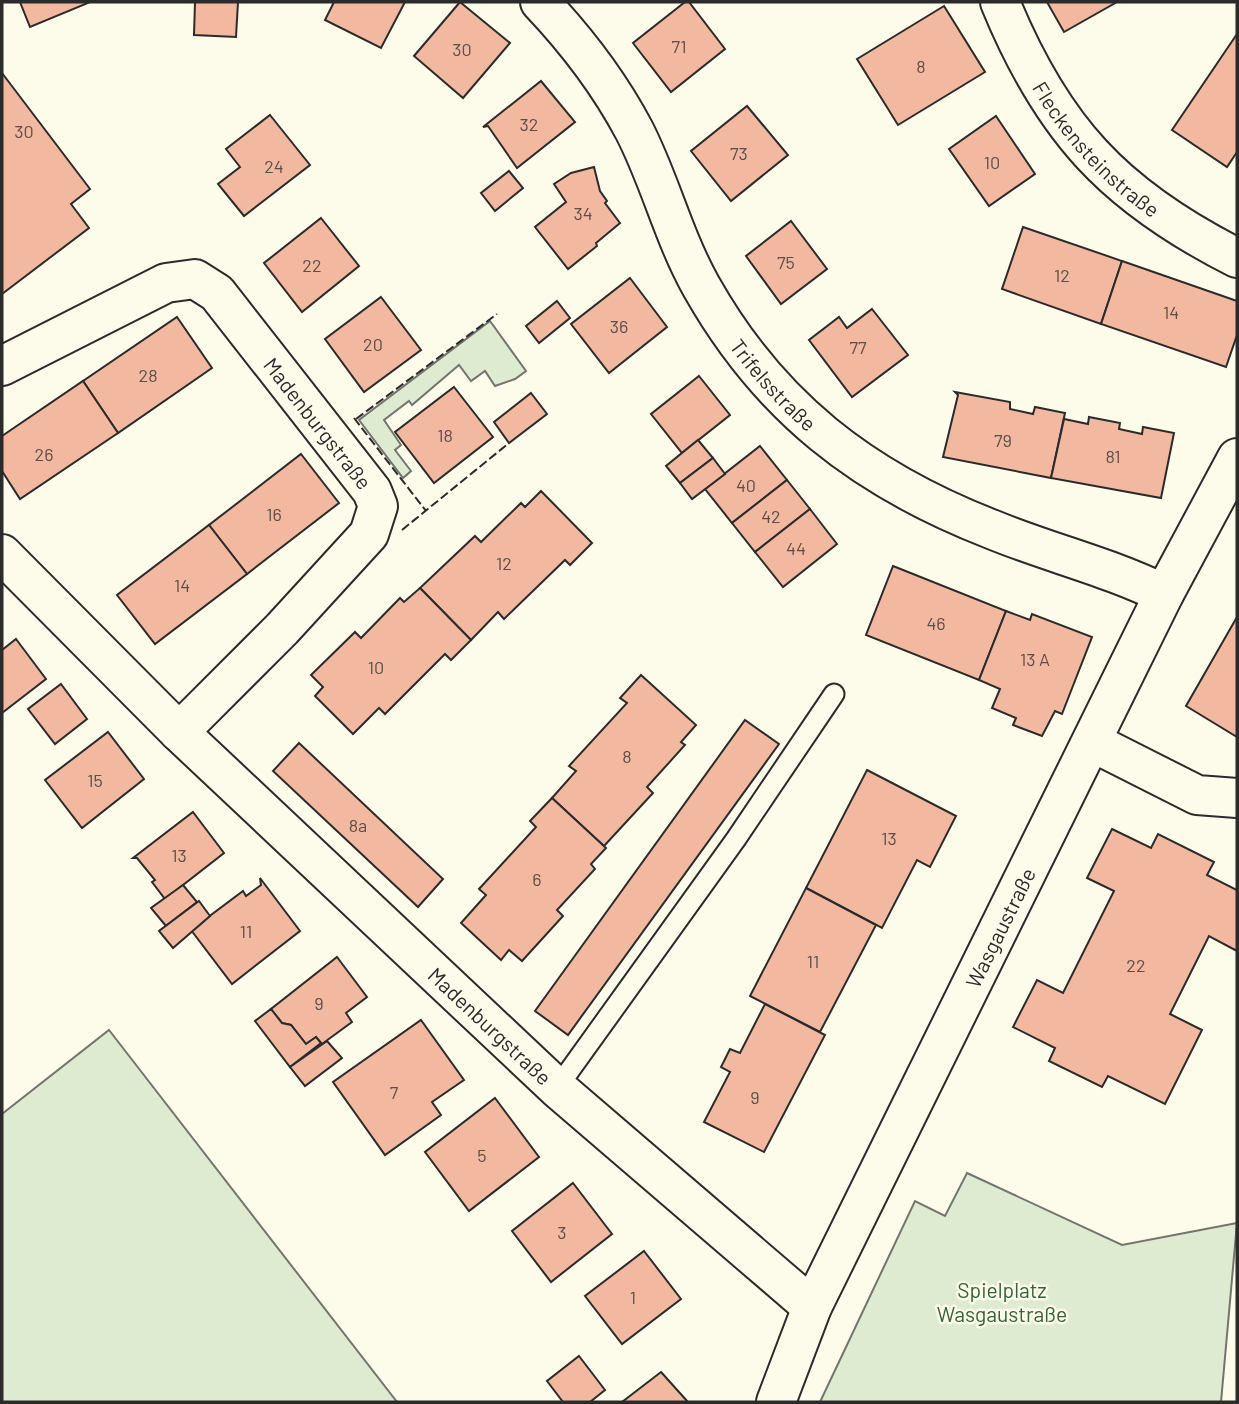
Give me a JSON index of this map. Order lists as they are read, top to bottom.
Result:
{
  "streets": {
    "street": [
      "Fleckensteinstraße",
      "Trifelsstraße",
      "Madenburgstraße",
      "Wasgaustraße"
    ]
  },
  "crossings": [
    ["Trifelsstraße", "Wasgaustraße"],
    ["Madenburgstraße", "Wasgaustraße"]
  ],
  "parks": ["Spielplatz Wasgaustraße"],
  "house_numbers": [
    "71",
    "30",
    "8",
    "32",
    "30",
    "73",
    "10",
    "24",
    "34",
    "75",
    "22",
    "12",
    "14",
    "36",
    "20",
    "77",
    "28",
    "18",
    "79",
    "26",
    "81",
    "40",
    "16",
    "42",
    "44",
    "12",
    "14",
    "46",
    "13 A",
    "10",
    "8",
    "15",
    "8a",
    "13",
    "13",
    "6",
    "11",
    "11",
    "22",
    "9",
    "7",
    "9",
    "5",
    "3",
    "1"
  ]
}
